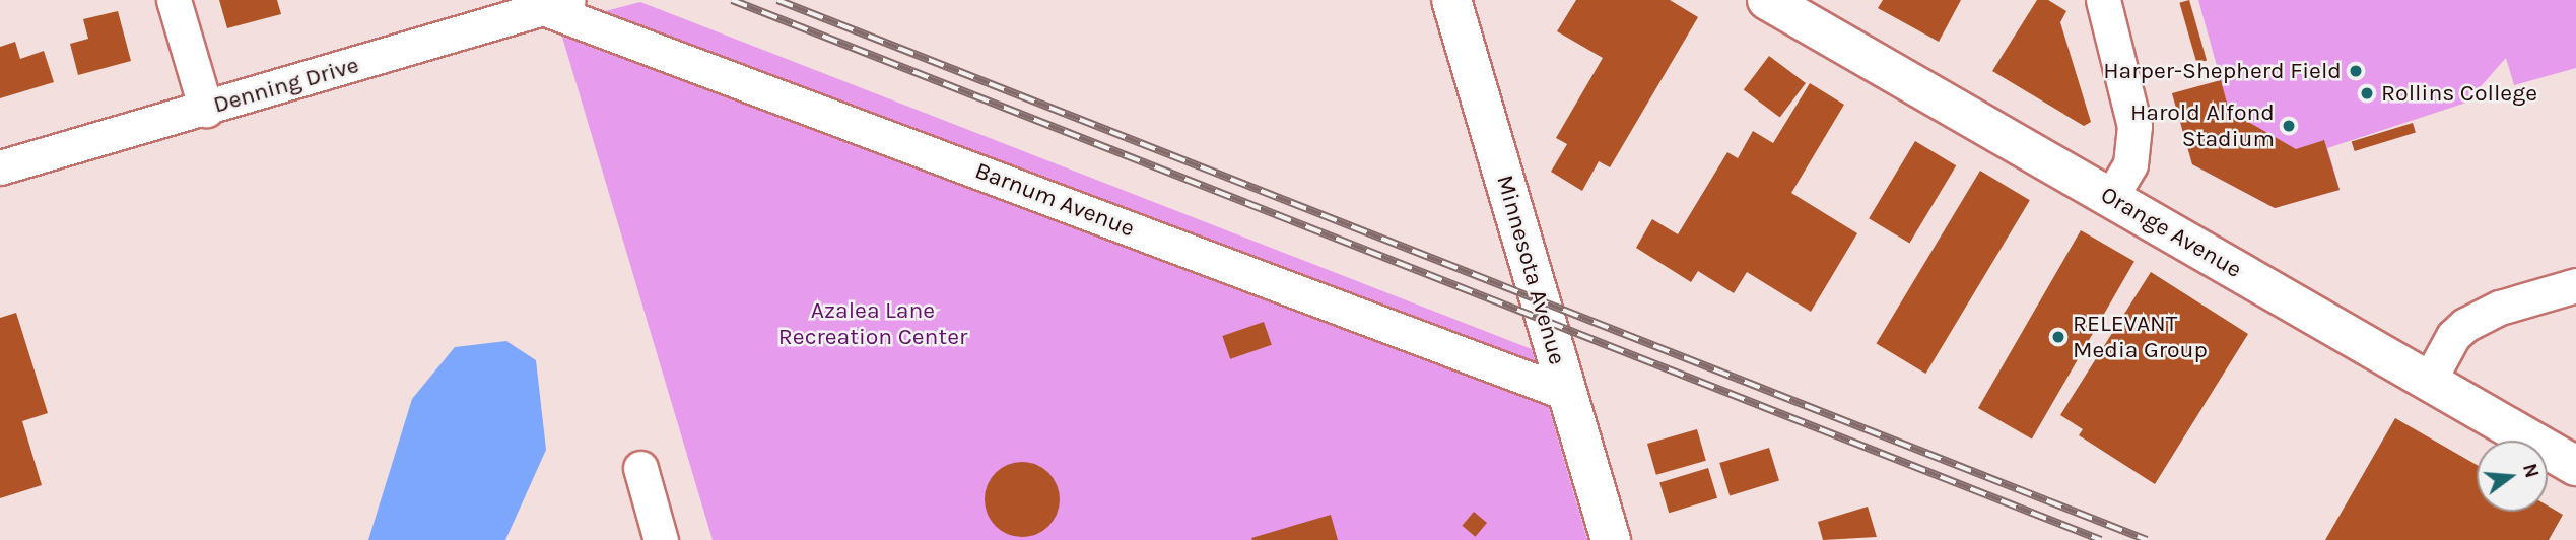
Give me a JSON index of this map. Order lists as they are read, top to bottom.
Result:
{
  "streets": {
    "main road": ["Orange Avenue", "Minnesota Avenue"],
    "street": ["Denning Drive", "Barnum Avenue"]
  },
  "crossings": [
    ["Denning Drive", "Barnum Avenue"],
    ["Barnum Avenue", "Minnesota Avenue"]
  ],
  "parks": ["Azalea Lane Recreation Center"],
  "places": [
    "Harper-Shepherd Field",
    "Rollins College",
    "Harold Alfond Stadium",
    "RELEVANT Media Group"
  ],
  "north": "right"
}
